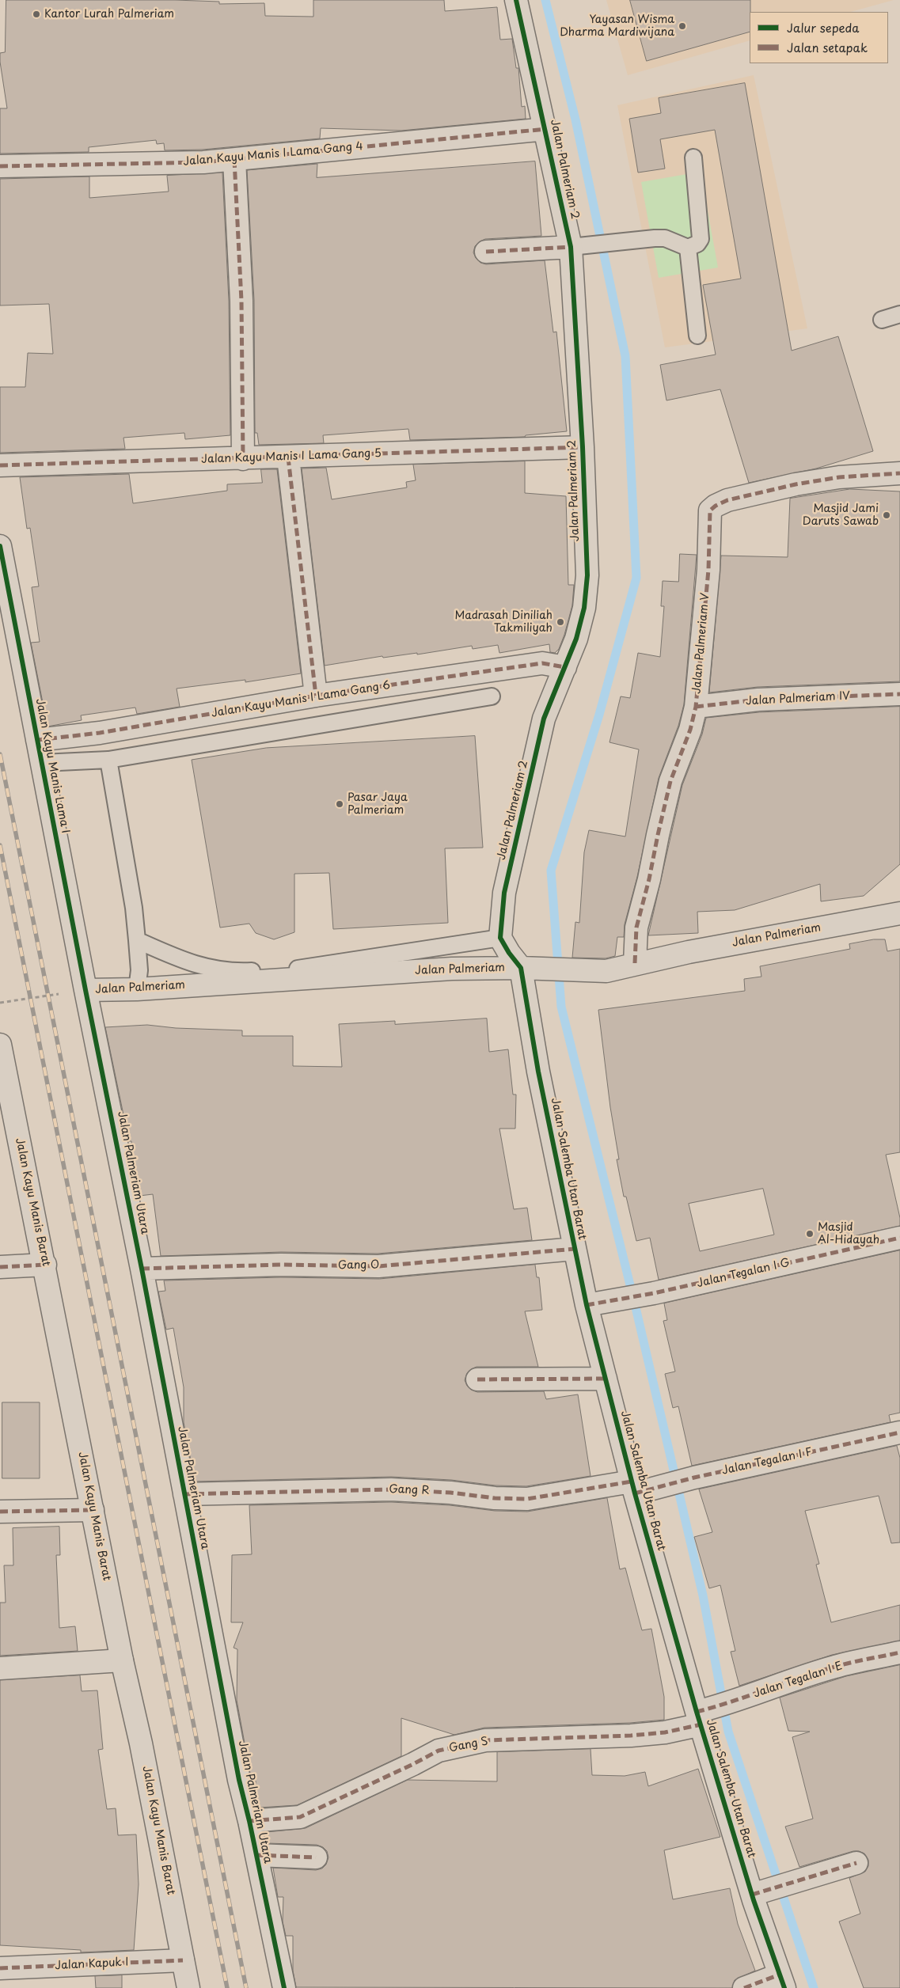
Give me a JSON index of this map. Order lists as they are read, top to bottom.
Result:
{
  "streets": {
    "street": [
      "Jalan Kayu Manis I Lama Gang 4",
      "Jalan Palmeriam 2",
      "Jalan Kayu Manis I Lama Gang 5",
      "Jalan Palmeriam V",
      "Jalan Palmeriam IV",
      "Jalan Kayu Manis I Lama Gang 6",
      "Jalan Kayu Manis Lama I",
      "Jalan Palmeriam",
      "Jalan Salemba Utan Barat",
      "Jalan Palmeriam Utara",
      "Jalan Kayu Manis Barat",
      "Gang O",
      "Jalan Tegalan I G",
      "Jalan Tegalan I F",
      "Gang R",
      "Jalan Tegalan I E",
      "Gang S",
      "Jalan Kapuk I"
    ]
  },
  "crossings": [
    ["Jalan Kayu Manis I Lama Gang 4", "Jalan Palmeriam 2"],
    ["Jalan Palmeriam 2", "Jalan Kayu Manis I Lama Gang 5"],
    ["Jalan Palmeriam 2", "Jalan Kayu Manis I Lama Gang 6"],
    ["Jalan Palmeriam V", "Jalan Palmeriam IV"],
    ["Jalan Palmeriam V", "Jalan Palmeriam"],
    ["Jalan Kayu Manis I Lama Gang 6", "Jalan Kayu Manis Lama I"],
    ["Jalan Kayu Manis Lama I", "Jalan Palmeriam"],
    ["Jalan Kayu Manis Lama I", "Jalan Palmeriam Utara"],
    ["Jalan Palmeriam", "Jalan Salemba Utan Barat"],
    ["Jalan Palmeriam", "Jalan Palmeriam Utara"],
    ["Jalan Salemba Utan Barat", "Gang O"],
    ["Jalan Salemba Utan Barat", "Jalan Tegalan I G"],
    ["Jalan Salemba Utan Barat", "Jalan Tegalan I F"],
    ["Jalan Salemba Utan Barat", "Gang R"],
    ["Jalan Salemba Utan Barat", "Jalan Tegalan I E"],
    ["Jalan Salemba Utan Barat", "Gang S"],
    ["Jalan Palmeriam Utara", "Gang O"],
    ["Jalan Palmeriam Utara", "Gang R"],
    ["Jalan Palmeriam Utara", "Gang S"],
    ["Jalan Kayu Manis Barat", "Jalan Kapuk I"],
    ["Jalan Tegalan I F", "Gang R"],
    ["Jalan Tegalan I E", "Gang S"]
  ],
  "places": [
    "Kantor Lurah Palmeriam",
    "Yayasan Wisma Dharma Mardiwijana",
    "Masjid Jami Daruts Sawab",
    "Madrasah Diniliah Takmiliyah",
    "Pasar Jaya Palmeriam",
    "Masjid Al-Hidayah"
  ],
  "legend": ["Jalur sepeda", "Jalan setapak"]
}
